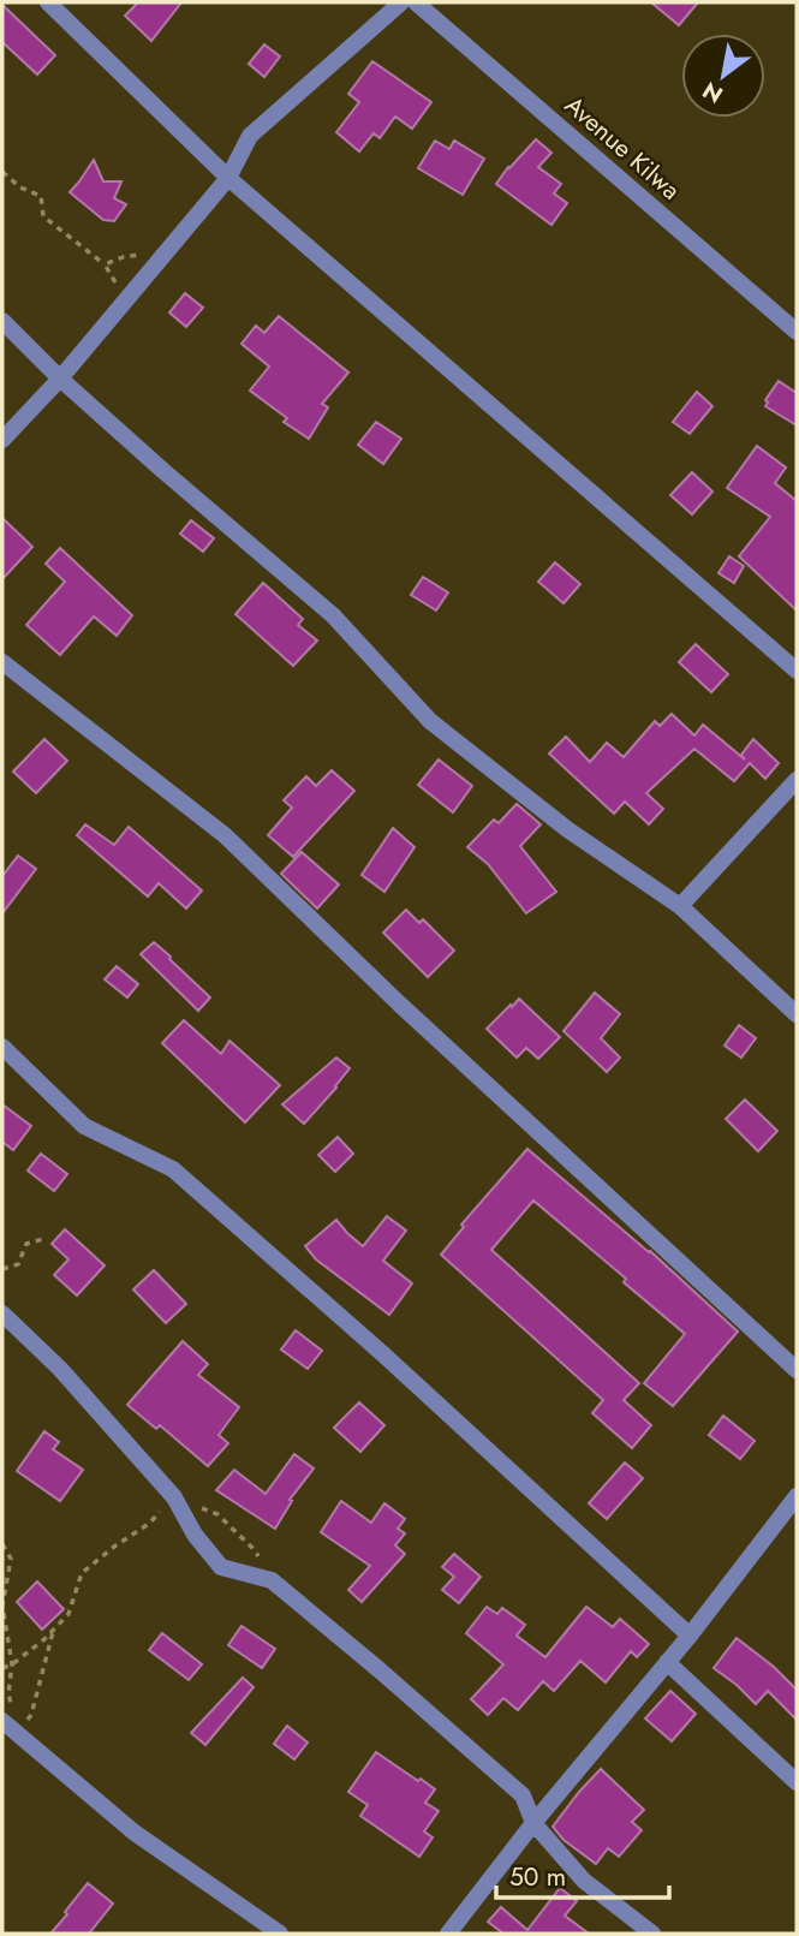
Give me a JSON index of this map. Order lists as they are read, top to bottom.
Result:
{
  "streets": {
    "street": ["Avenue Kilwa"]
  },
  "scale_bar": "50 m",
  "north": "bottom left"
}
